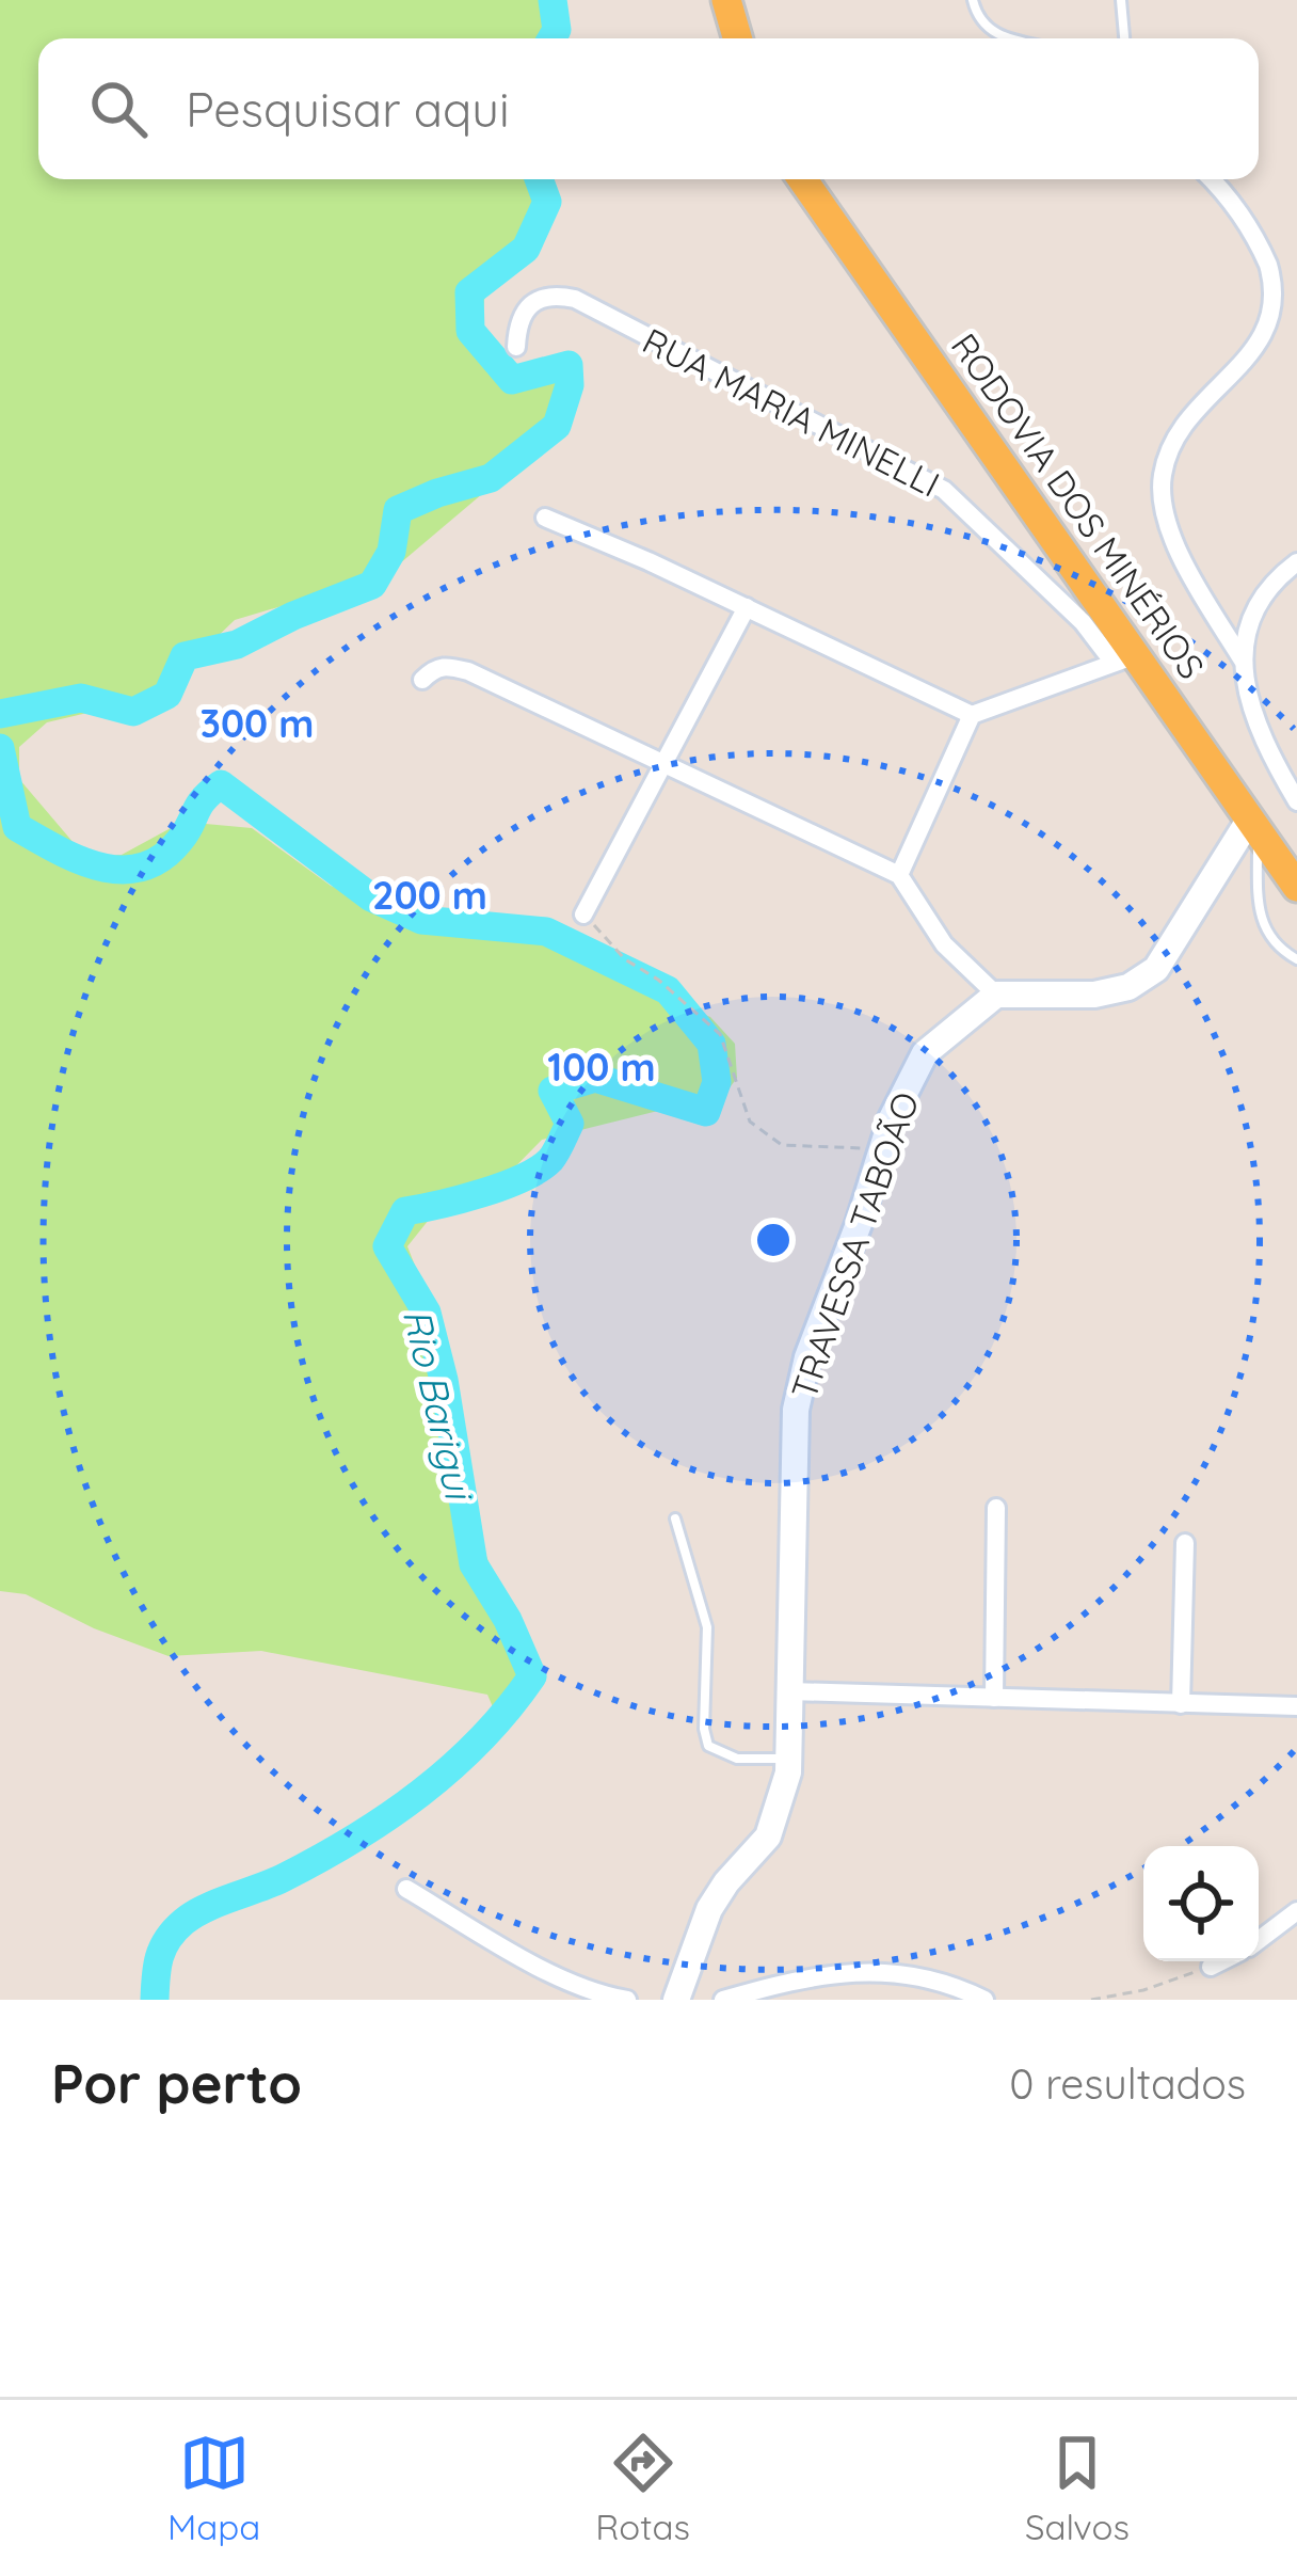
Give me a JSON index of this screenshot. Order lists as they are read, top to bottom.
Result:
{
  "streets": {
    "main road": ["RODOVIA DOS MINÉRIOS"],
    "street": ["RUA MARIA MINELLI", "TRAVESSA TABOÃO"]
  },
  "crossings": [
    ["RUA MARIA MINELLI", "RODOVIA DOS MINÉRIOS"],
    ["RUA MARIA MINELLI", "TRAVESSA TABOÃO"],
    ["RODOVIA DOS MINÉRIOS", "TRAVESSA TABOÃO"]
  ],
  "water": ["Rio Barigui"],
  "page": {
    "search": "Pesquisar aqui",
    "heading": ["Por perto", "0 resultados"],
    "nav": ["Mapa", "Rotas", "Salvos"]
  },
  "rings": ["300 m", "200 m", "100 m"]
}
